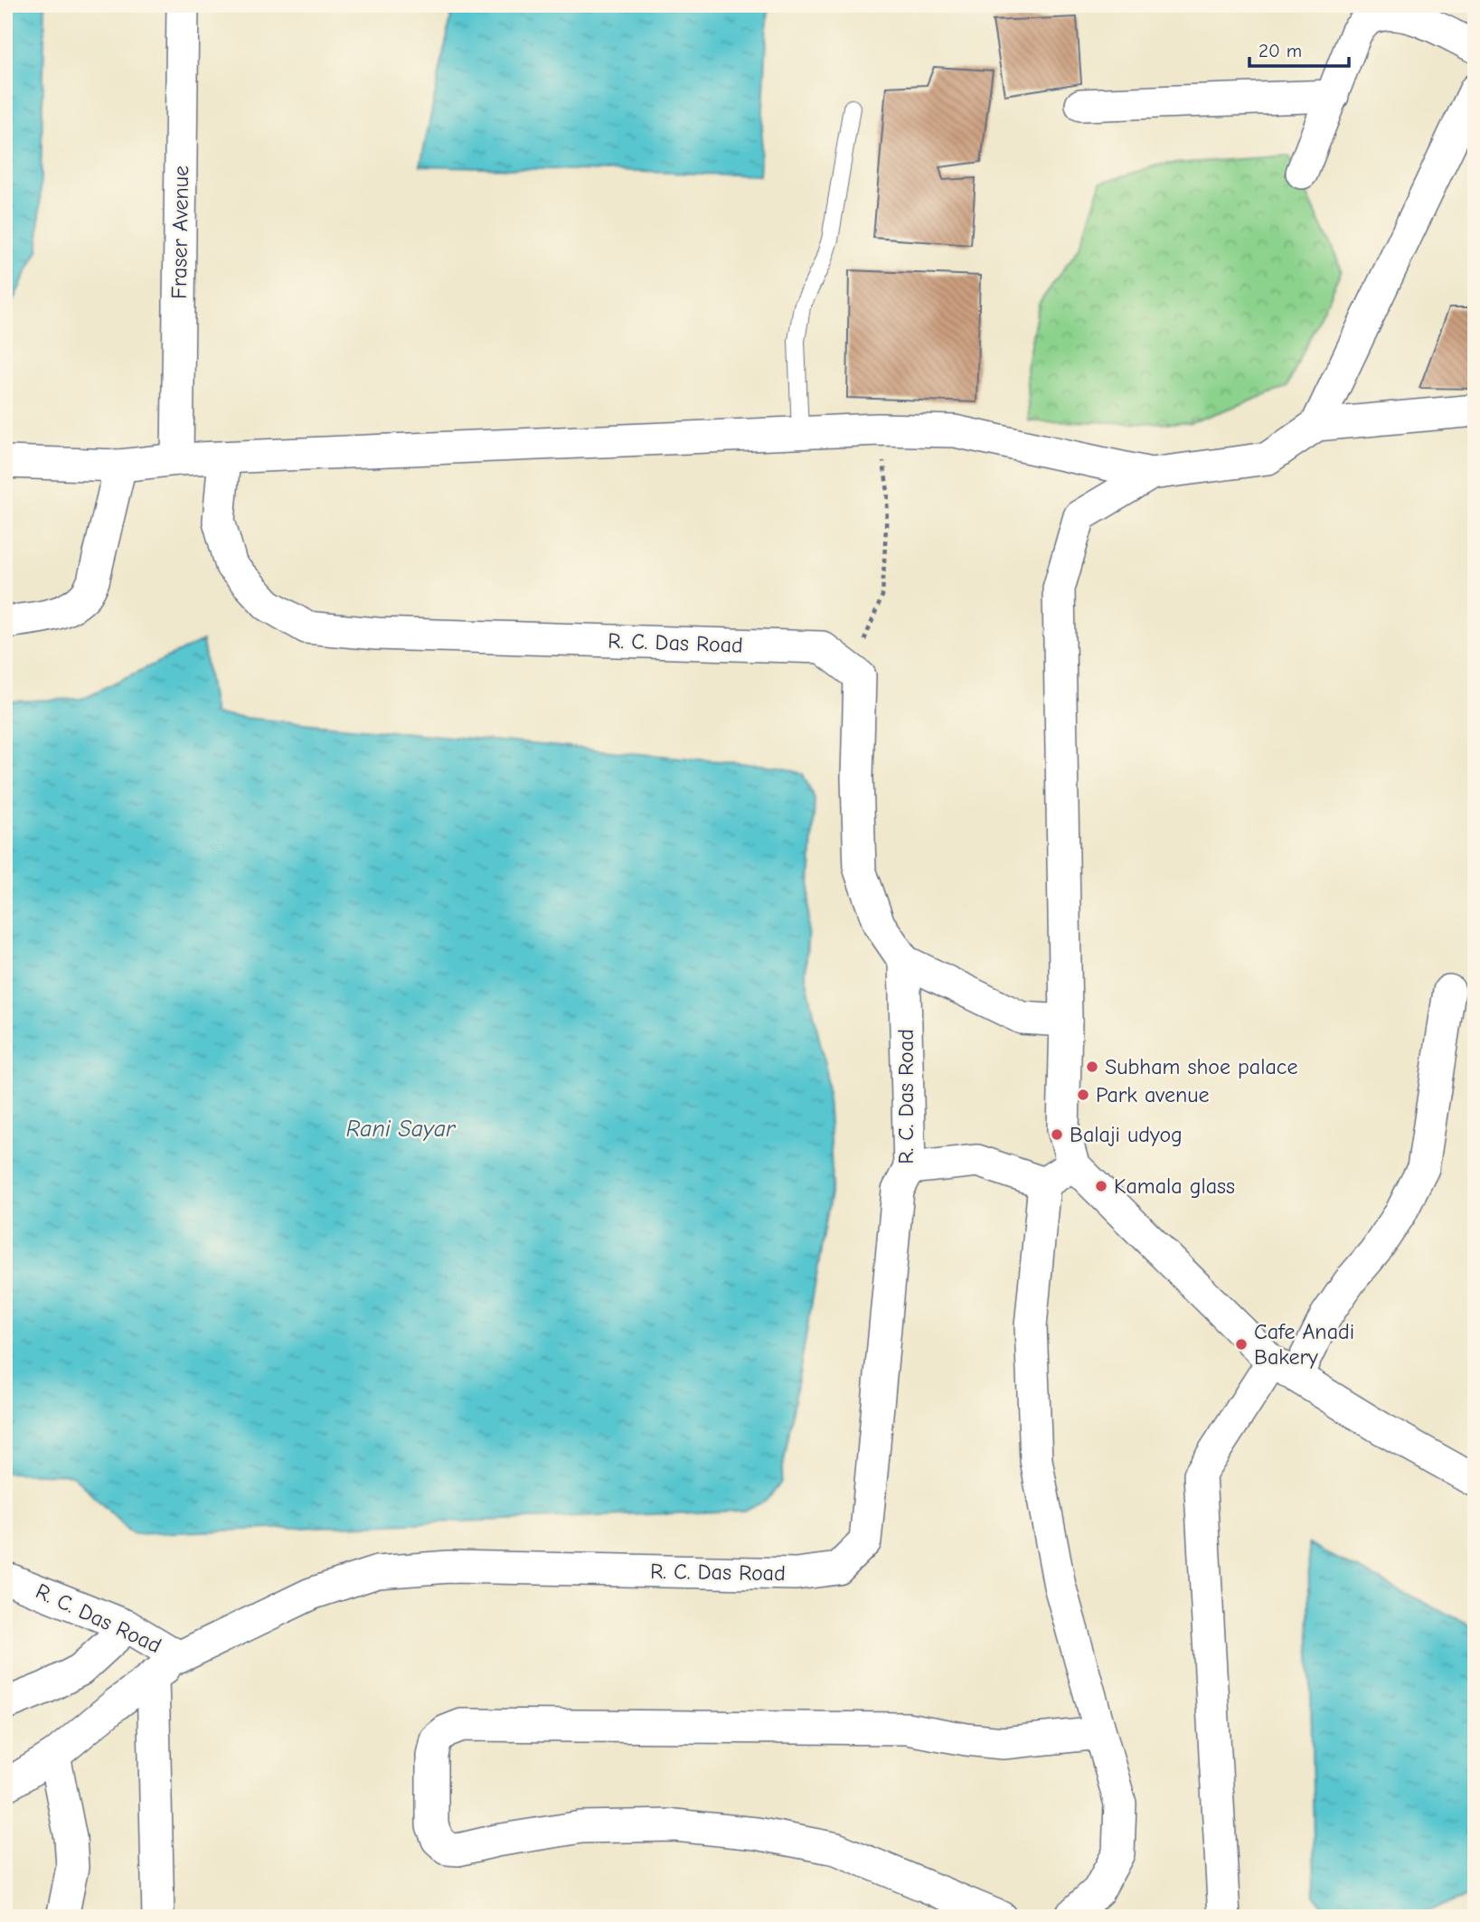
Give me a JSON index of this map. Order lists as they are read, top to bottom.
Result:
{
  "streets": {
    "street": ["Fraser Avenue", "R. C. Das Road"]
  },
  "water": ["Rani Sayar"],
  "places": [
    "Subham shoe palace",
    "Park avenue",
    "Balaji udyog",
    "Kamala glass",
    "Cafe Anadi Bakery"
  ],
  "scale_bar": "20 m"
}
